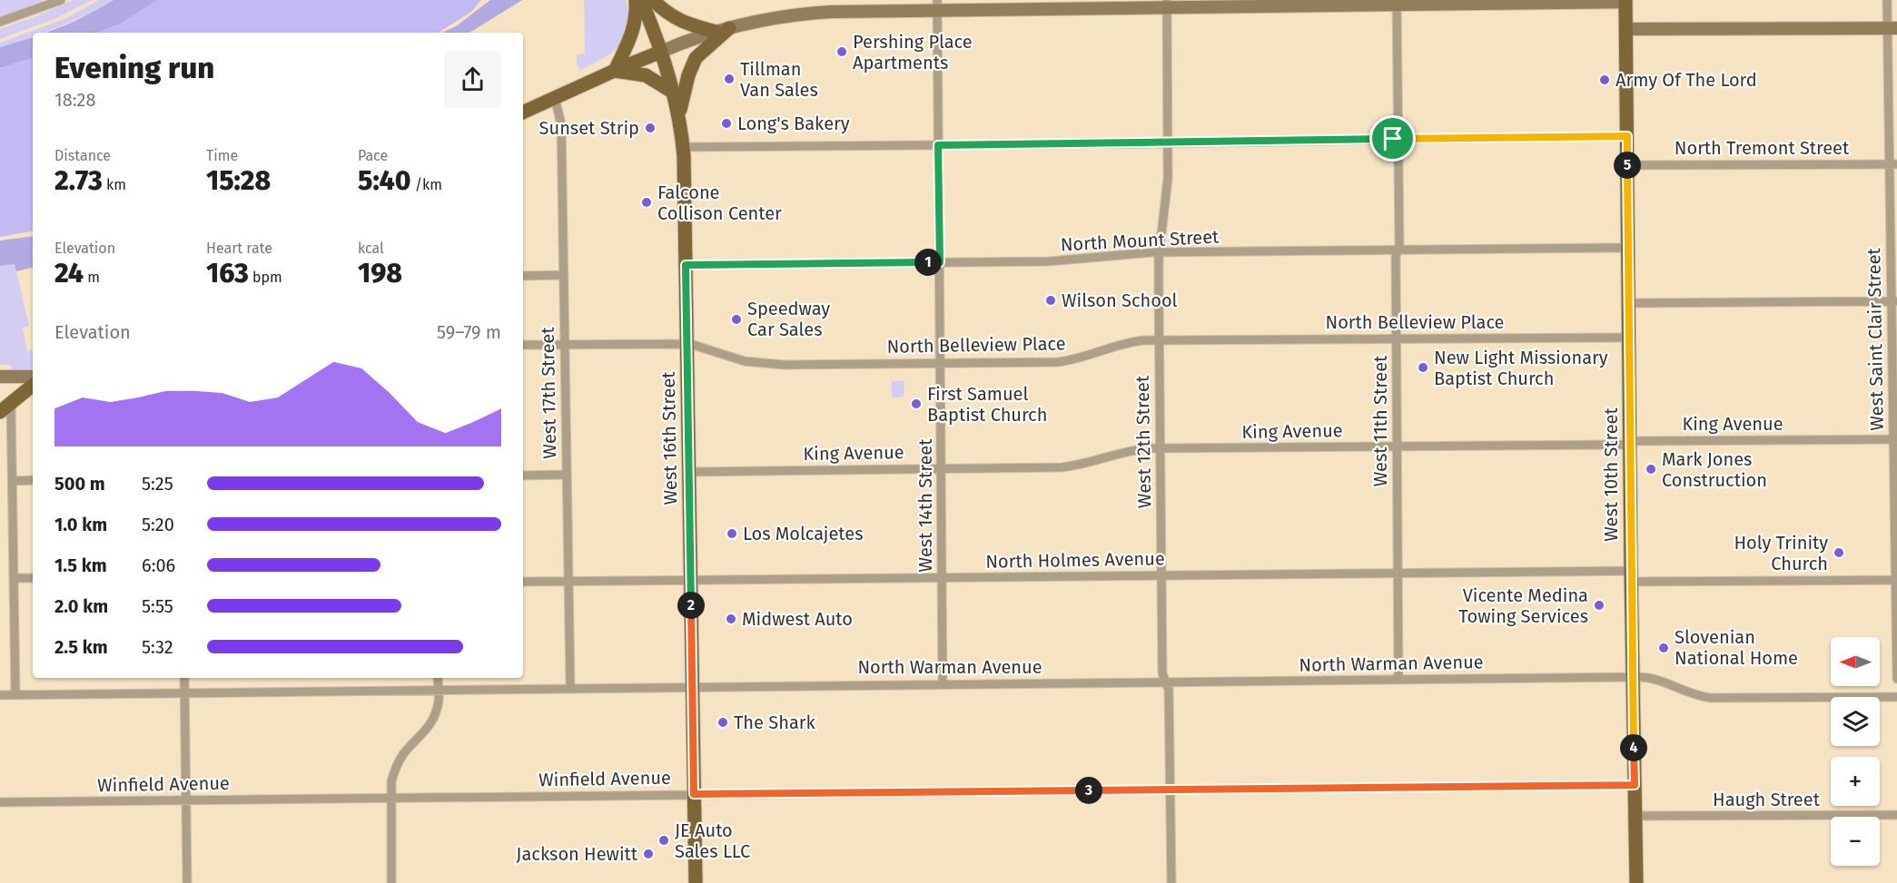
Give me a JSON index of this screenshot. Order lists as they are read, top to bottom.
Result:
{
  "streets": {
    "main road": ["West 16th Street", "West 10th Street"],
    "street": [
      "North Tremont Street",
      "North Mount Street",
      "North Belleview Place",
      "West Saint Clair Street",
      "West 17th Street",
      "West 11th Street",
      "King Avenue",
      "West 12th Street",
      "West 14th Street",
      "North Holmes Avenue",
      "North Warman Avenue",
      "Winfield Avenue",
      "Haugh Street"
    ]
  },
  "crossings": [
    ["North Tremont Street", "West Saint Clair Street"],
    ["North Tremont Street", "West 10th Street"],
    ["North Mount Street", "West 11th Street"],
    ["North Mount Street", "West 16th Street"],
    ["North Mount Street", "West 12th Street"],
    ["North Mount Street", "West 10th Street"],
    ["North Mount Street", "West 14th Street"],
    ["North Belleview Place", "West 17th Street"],
    ["North Belleview Place", "West 11th Street"],
    ["North Belleview Place", "West 16th Street"],
    ["North Belleview Place", "West 12th Street"],
    ["North Belleview Place", "West 10th Street"],
    ["North Belleview Place", "West 14th Street"],
    ["West Saint Clair Street", "King Avenue"],
    ["West Saint Clair Street", "North Holmes Avenue"],
    ["West 17th Street", "North Holmes Avenue"],
    ["West 17th Street", "North Warman Avenue"],
    ["West 11th Street", "King Avenue"],
    ["West 11th Street", "North Holmes Avenue"],
    ["West 11th Street", "North Warman Avenue"],
    ["King Avenue", "West 16th Street"],
    ["King Avenue", "West 12th Street"],
    ["King Avenue", "West 10th Street"],
    ["King Avenue", "West 14th Street"],
    ["West 16th Street", "North Holmes Avenue"],
    ["West 16th Street", "North Warman Avenue"],
    ["West 16th Street", "Winfield Avenue"],
    ["West 12th Street", "North Holmes Avenue"],
    ["West 12th Street", "North Warman Avenue"],
    ["West 12th Street", "Winfield Avenue"],
    ["West 10th Street", "North Holmes Avenue"],
    ["West 10th Street", "North Warman Avenue"],
    ["West 10th Street", "Winfield Avenue"],
    ["West 10th Street", "Haugh Street"],
    ["West 14th Street", "North Holmes Avenue"],
    ["West 14th Street", "North Warman Avenue"]
  ],
  "places": [
    "Pershing Place Apartments",
    "Tillman Van Sales",
    "Army Of The Lord",
    "Long's Bakery",
    "Sunset Strip",
    "Falcone Collison Center",
    "Wilson School",
    "Speedway Car Sales",
    "New Light Missionary Baptist Church",
    "First Samuel Baptist Church",
    "Mark Jones Construction",
    "Los Molcajetes",
    "Holy Trinity Church",
    "Vicente Medina Towing Services",
    "Midwest Auto",
    "Slovenian National Home",
    "The Shark",
    "JE Auto Sales LLC",
    "Jackson Hewitt"
  ],
  "north": "left",
  "page": {
    "heading": ["Evening run", "18:28"],
    "stats": [
      ["Distance", "2.73 km"],
      ["Time", "15:28"],
      ["Pace", "5:40 /km"],
      ["Elevation", "24 m"],
      ["Heart rate", "163 bpm"],
      ["kcal", "198"]
    ],
    "pins": [
      "5",
      "1",
      "2",
      "4",
      "3"
    ],
    "chart": ["Elevation", "59–79 m"],
    "list": [
      {
        "name": "500 m",
        "note": "5:25"
      },
      {
        "name": "1.0 km",
        "note": "5:20"
      },
      {
        "name": "1.5 km",
        "note": "6:06"
      },
      {
        "name": "2.0 km",
        "note": "5:55"
      },
      {
        "name": "2.5 km",
        "note": "5:32"
      }
    ],
    "map_buttons": ["+", "−"]
  }
}
